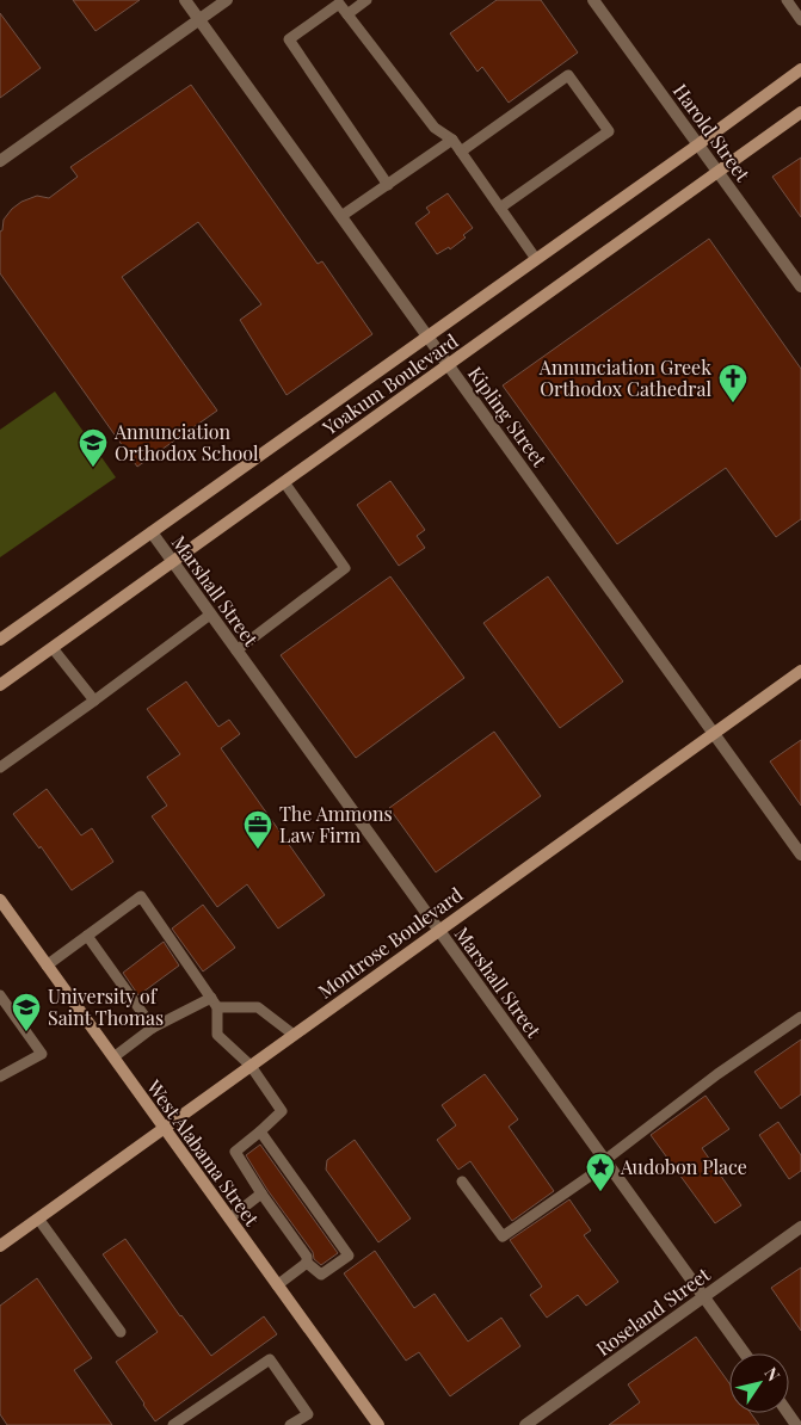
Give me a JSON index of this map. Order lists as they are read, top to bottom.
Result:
{
  "streets": {
    "street": [
      "Harold Street",
      "Yoakum Boulevard",
      "Kipling Street",
      "Marshall Street",
      "Montrose Boulevard",
      "West Alabama Street",
      "Roseland Street"
    ]
  },
  "crossings": [
    ["Harold Street", "Yoakum Boulevard"],
    ["Yoakum Boulevard", "Kipling Street"],
    ["Yoakum Boulevard", "Marshall Street"],
    ["Kipling Street", "Montrose Boulevard"],
    ["Marshall Street", "Montrose Boulevard"],
    ["Marshall Street", "Roseland Street"],
    ["Montrose Boulevard", "West Alabama Street"]
  ],
  "places": {
    "church": ["Annunciation Greek Orthodox Cathedral"],
    "school or university": ["Annunciation Orthodox School", "University of Saint Thomas"],
    "office": ["The Ammons Law Firm"],
    "place": ["Audobon Place"]
  },
  "north": "top right"
}
